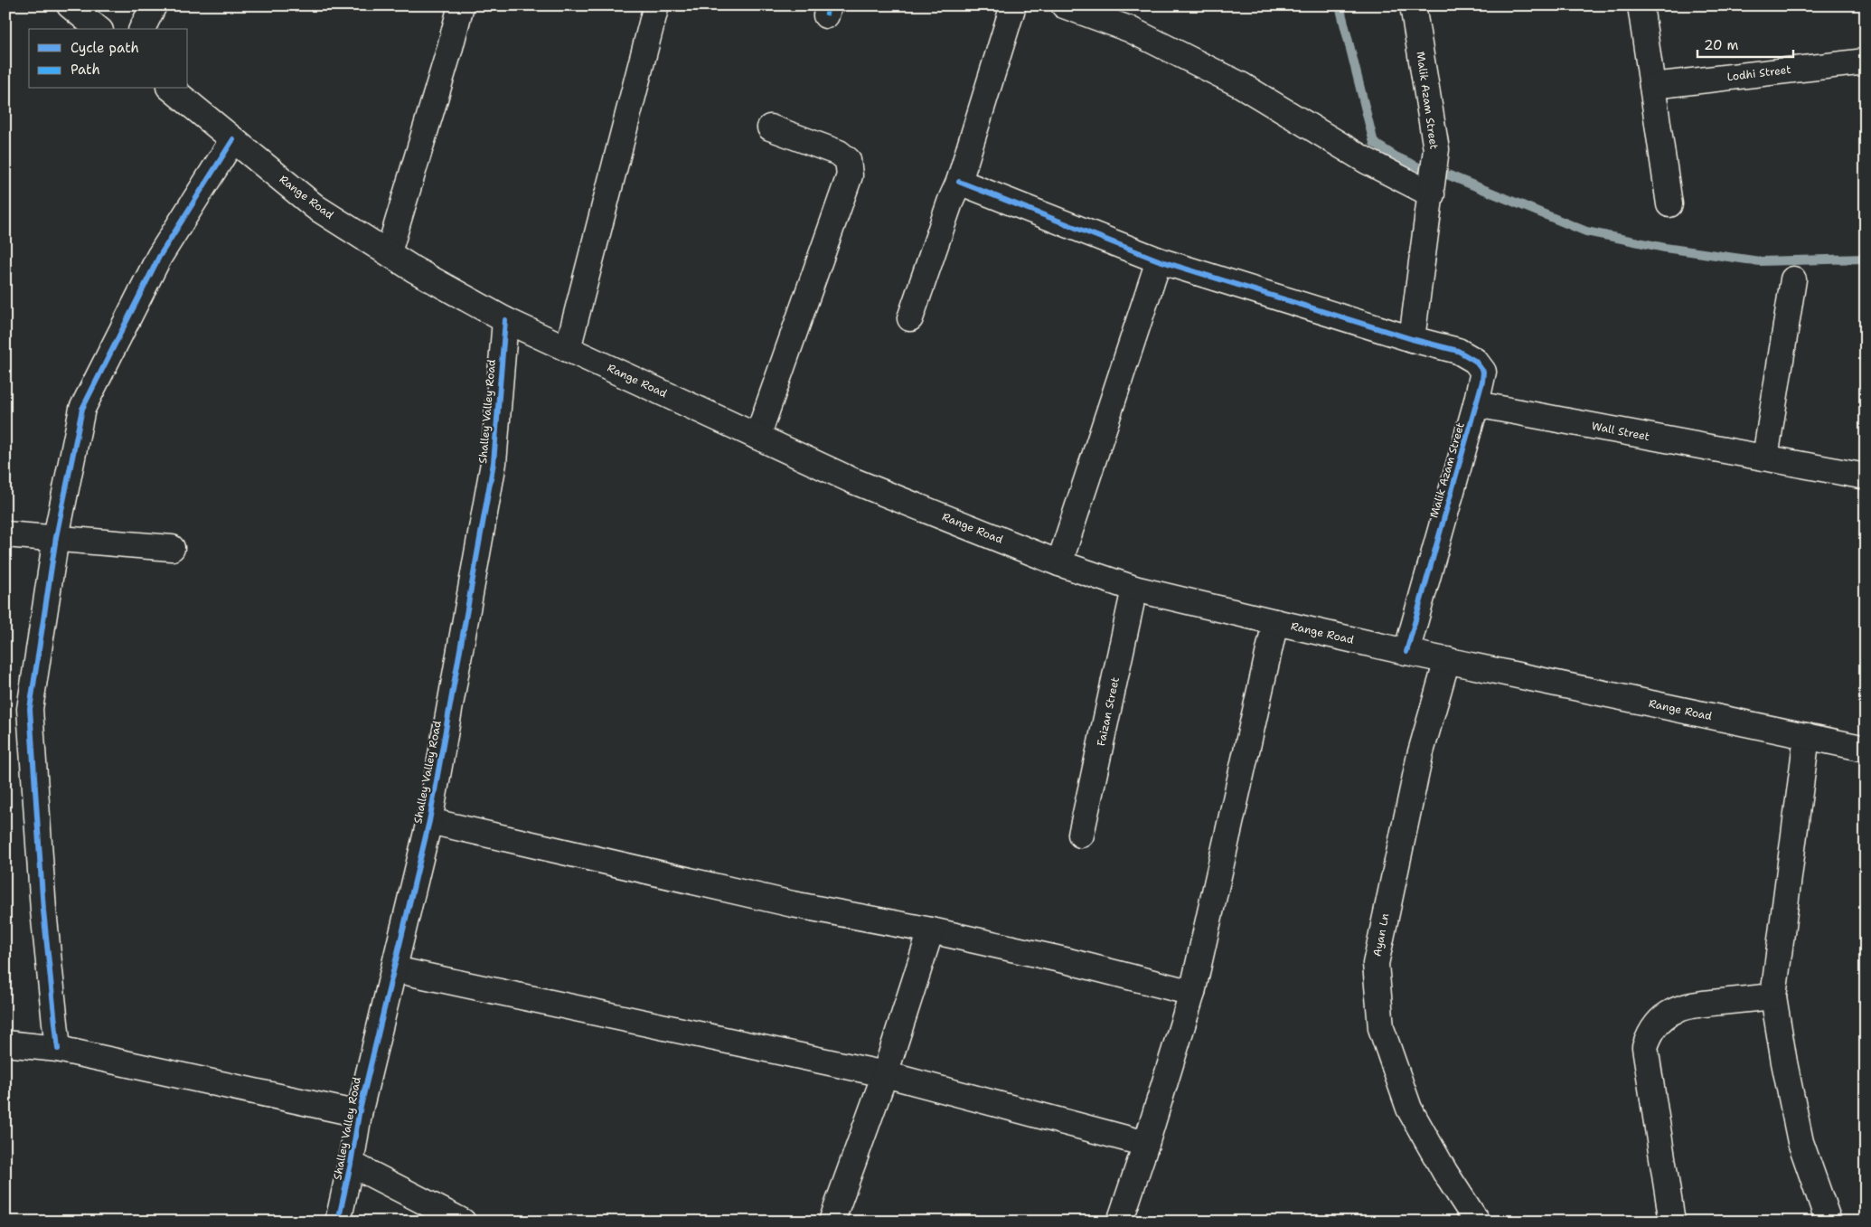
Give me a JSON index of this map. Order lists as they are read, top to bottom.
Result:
{
  "streets": {
    "street": [
      "Lodhi Street",
      "Malik Azam Street",
      "Range Road",
      "Shalley Valley Road",
      "Wall Street",
      "Faizan Street",
      "Ayan Ln"
    ]
  },
  "crossings": [
    ["Malik Azam Street", "Range Road"],
    ["Malik Azam Street", "Wall Street"],
    ["Range Road", "Shalley Valley Road"],
    ["Range Road", "Faizan Street"],
    ["Range Road", "Ayan Ln"]
  ],
  "legend": ["Cycle path", "Path"],
  "scale_bar": "20 m"
}
